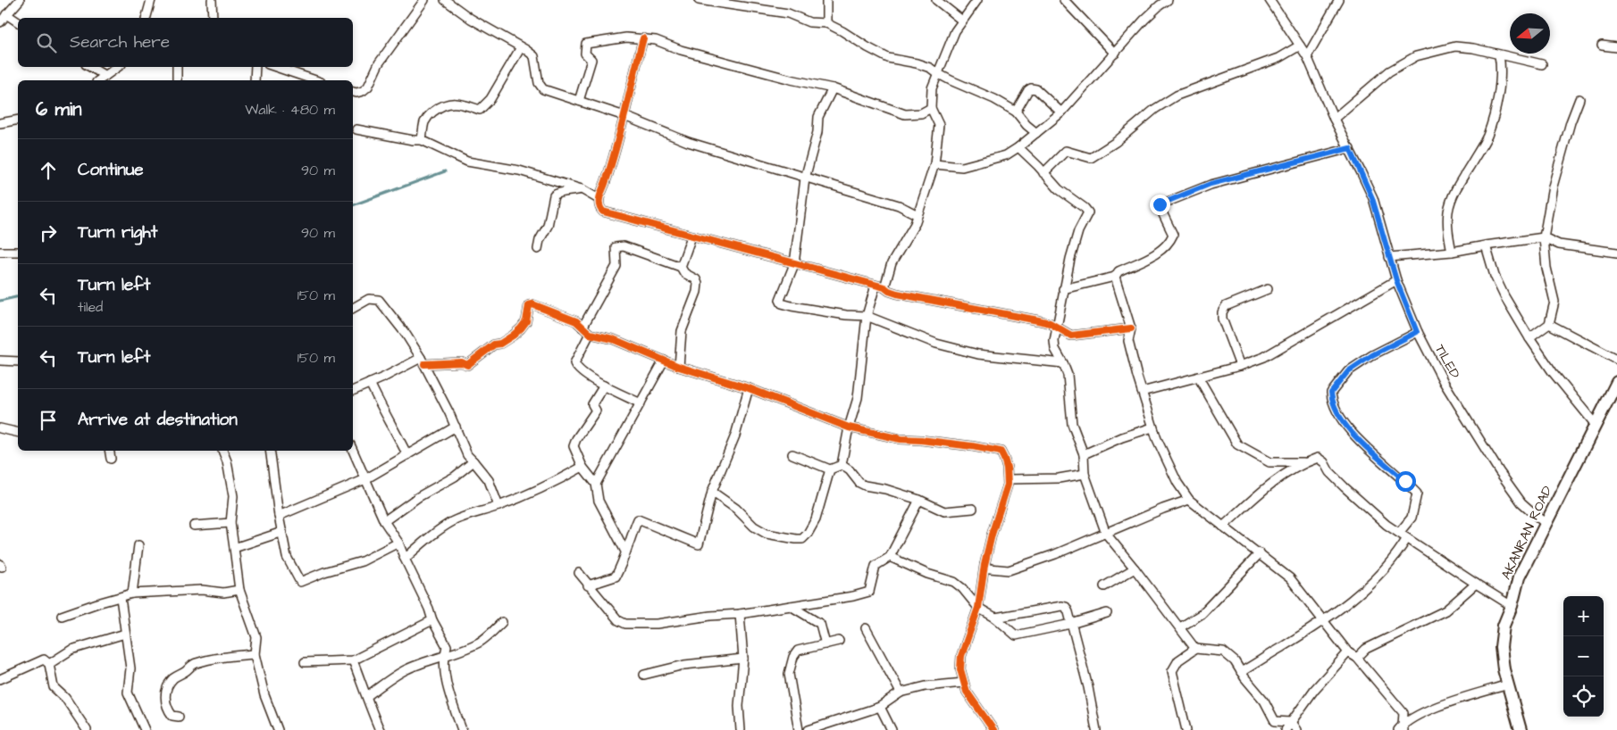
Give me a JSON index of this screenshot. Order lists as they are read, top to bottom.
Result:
{
  "streets": {
    "main road": ["AKANRAN ROAD"],
    "street": ["TILED"]
  },
  "crossings": [
    ["TILED", "AKANRAN ROAD"]
  ],
  "north": "left",
  "page": {
    "search": "Search here",
    "heading": ["6 min", "Walk · 480 m"],
    "list": [
      ["Continue", "90 m"],
      ["Turn right", "90 m"],
      ["Turn left", "tiled", "150 m"],
      ["Turn left", "150 m"],
      "Arrive at destination"
    ],
    "map_buttons": ["+", "−"]
  }
}
